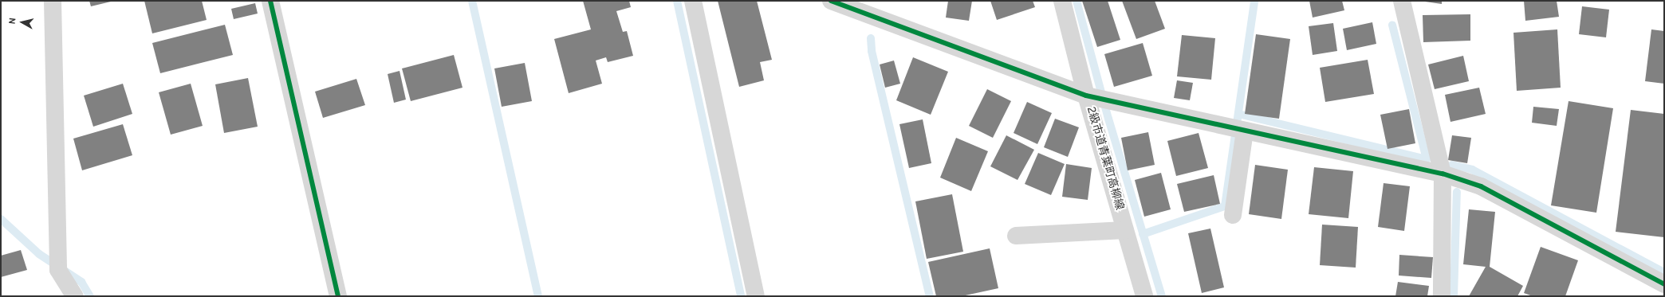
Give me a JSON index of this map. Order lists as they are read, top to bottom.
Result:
{
  "streets": {
    "street": ["2級市道青葉町高柳線"]
  },
  "north": "left"
}
